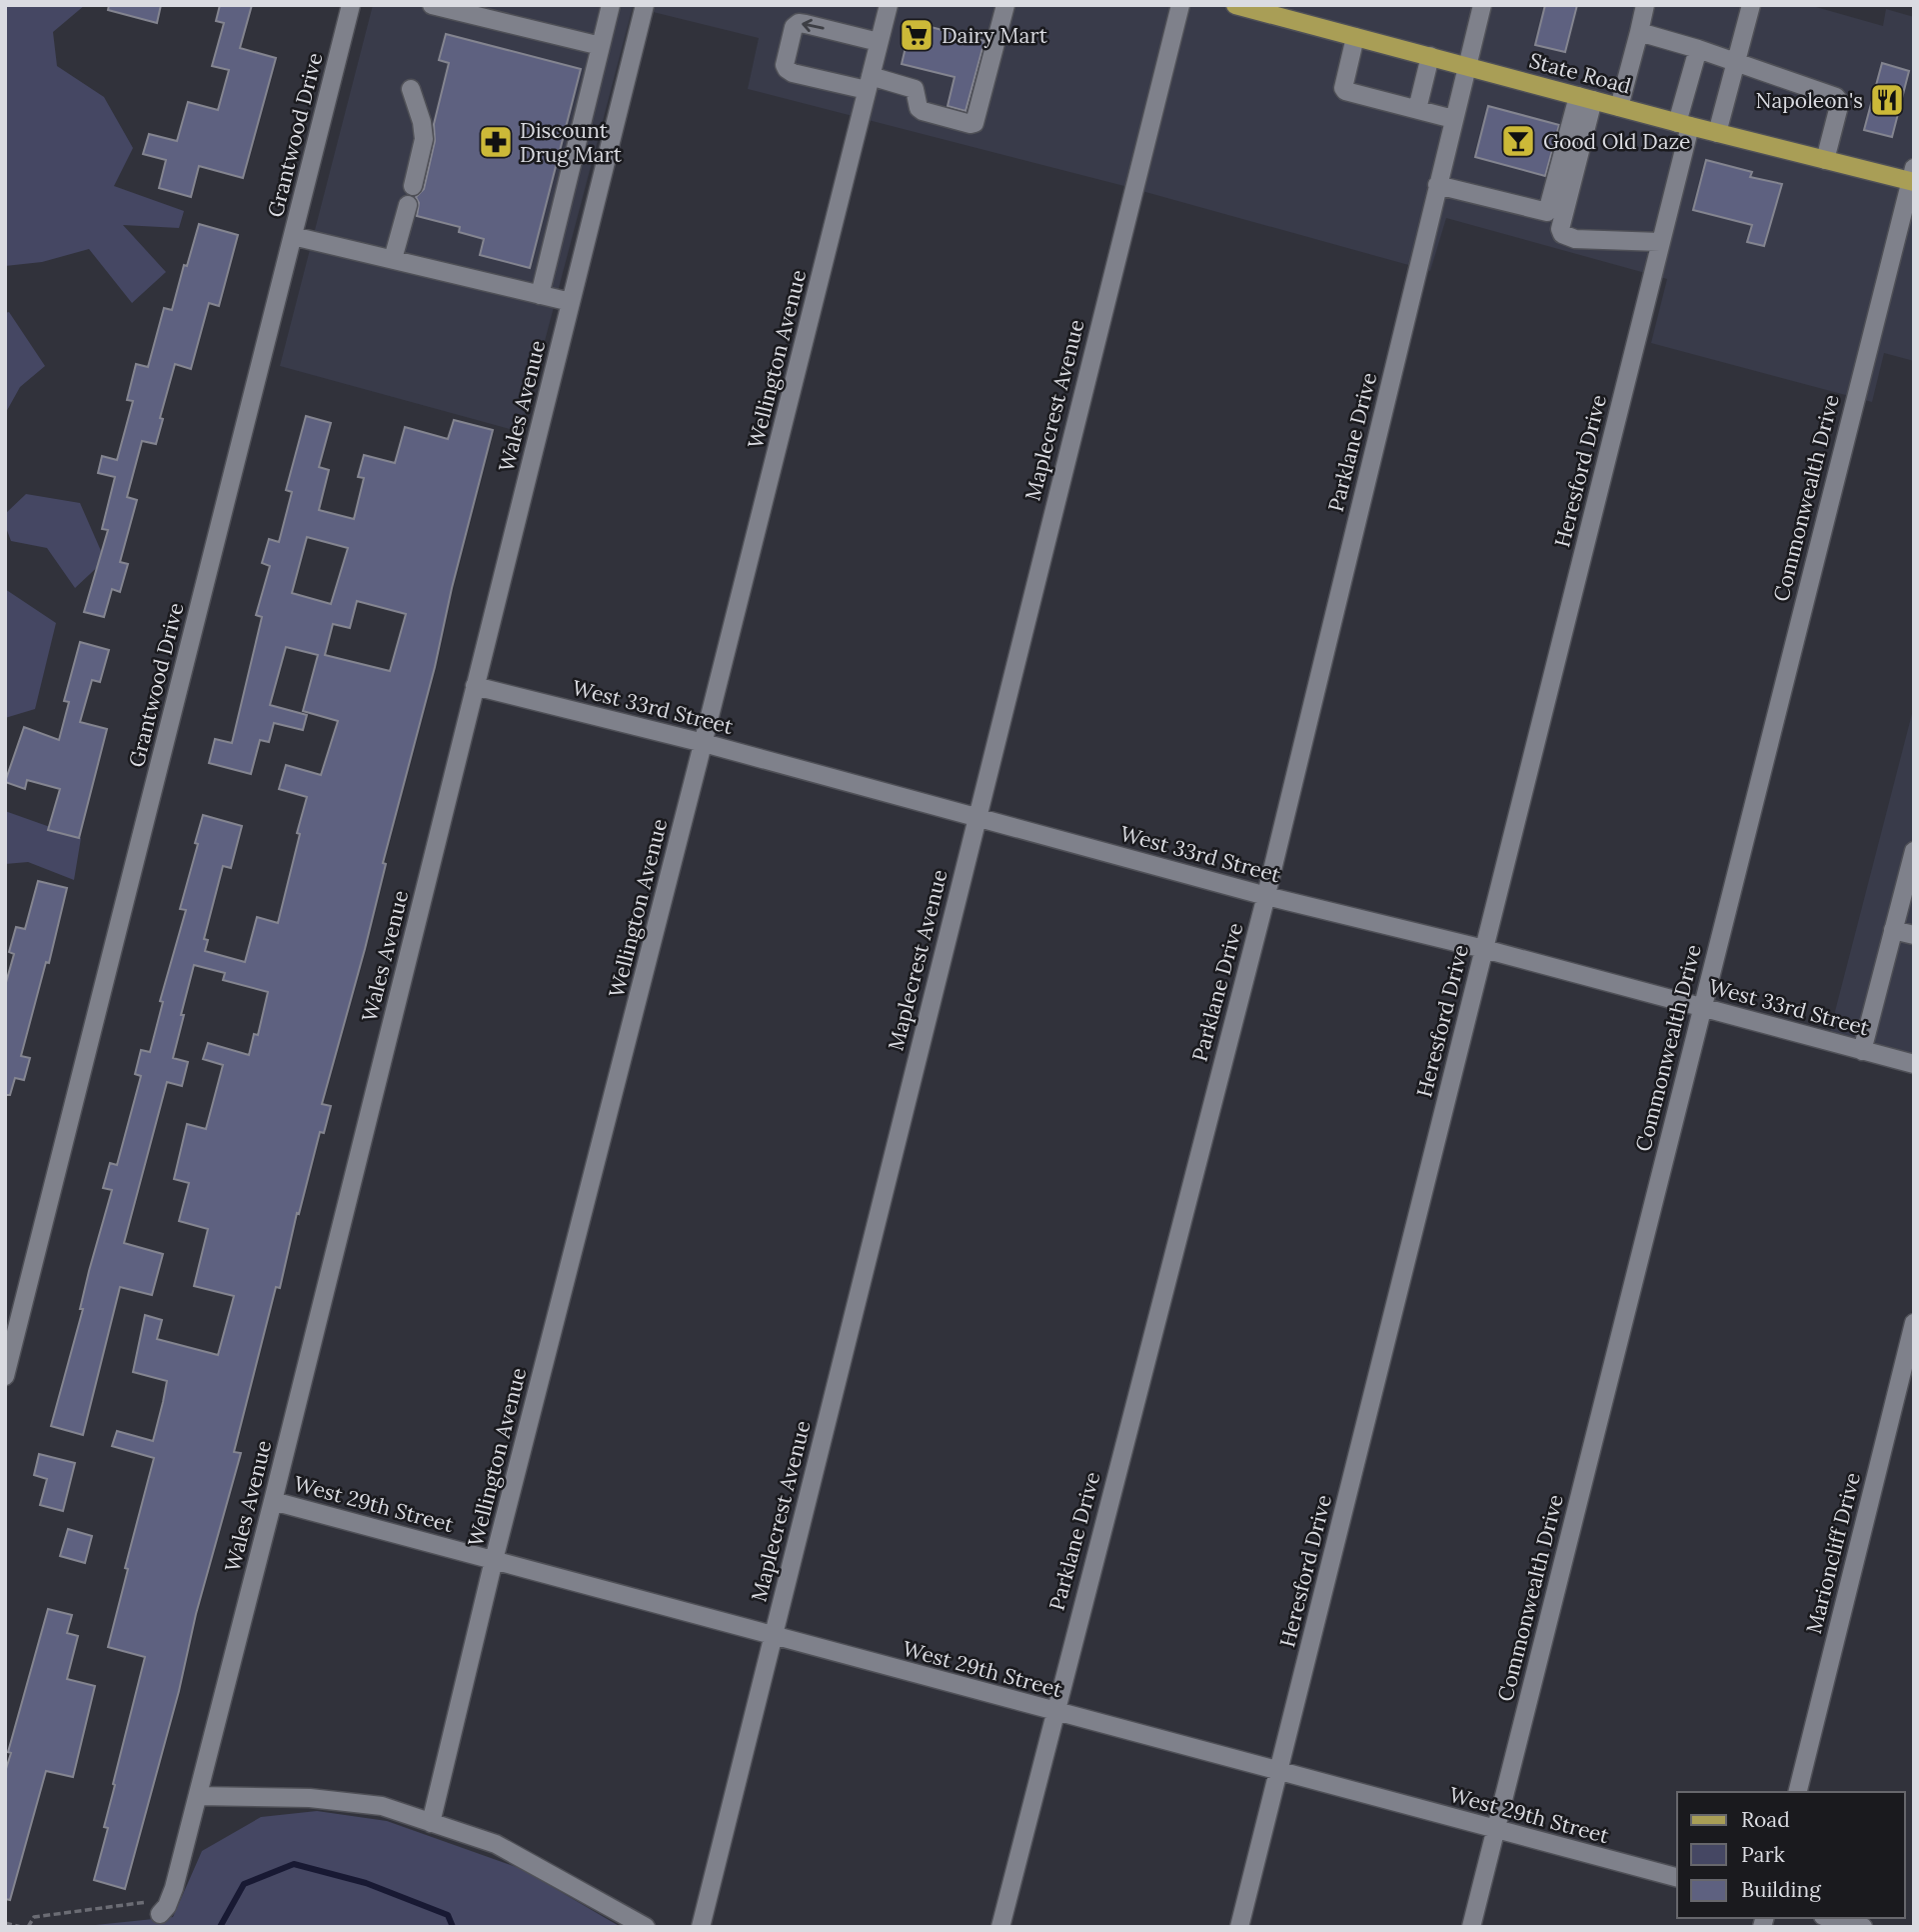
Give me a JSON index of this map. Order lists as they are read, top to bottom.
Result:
{
  "streets": {
    "main road": ["State Road"],
    "street": [
      "Grantwood Drive",
      "Wellington Avenue",
      "Wales Avenue",
      "Maplecrest Avenue",
      "Parklane Drive",
      "Heresford Drive",
      "Commonwealth Drive",
      "West 33rd Street",
      "West 29th Street",
      "Marioncliff Drive"
    ]
  },
  "crossings": [
    ["State Road", "Parklane Drive"],
    ["State Road", "Heresford Drive"],
    ["State Road", "Commonwealth Drive"],
    ["Wellington Avenue", "West 33rd Street"],
    ["Wellington Avenue", "West 29th Street"],
    ["Wales Avenue", "West 33rd Street"],
    ["Wales Avenue", "West 29th Street"],
    ["Maplecrest Avenue", "West 33rd Street"],
    ["Maplecrest Avenue", "West 29th Street"],
    ["Parklane Drive", "West 33rd Street"],
    ["Parklane Drive", "West 29th Street"],
    ["Heresford Drive", "West 33rd Street"],
    ["Heresford Drive", "West 29th Street"],
    ["Commonwealth Drive", "West 33rd Street"],
    ["Commonwealth Drive", "West 29th Street"]
  ],
  "places": {
    "supermarket": ["Dairy Mart"],
    "restaurant": ["Napoleon's"],
    "bar": ["Good Old Daze"],
    "pharmacy": ["Discount Drug Mart"]
  },
  "legend": ["Road", "Park", "Building"]
}
